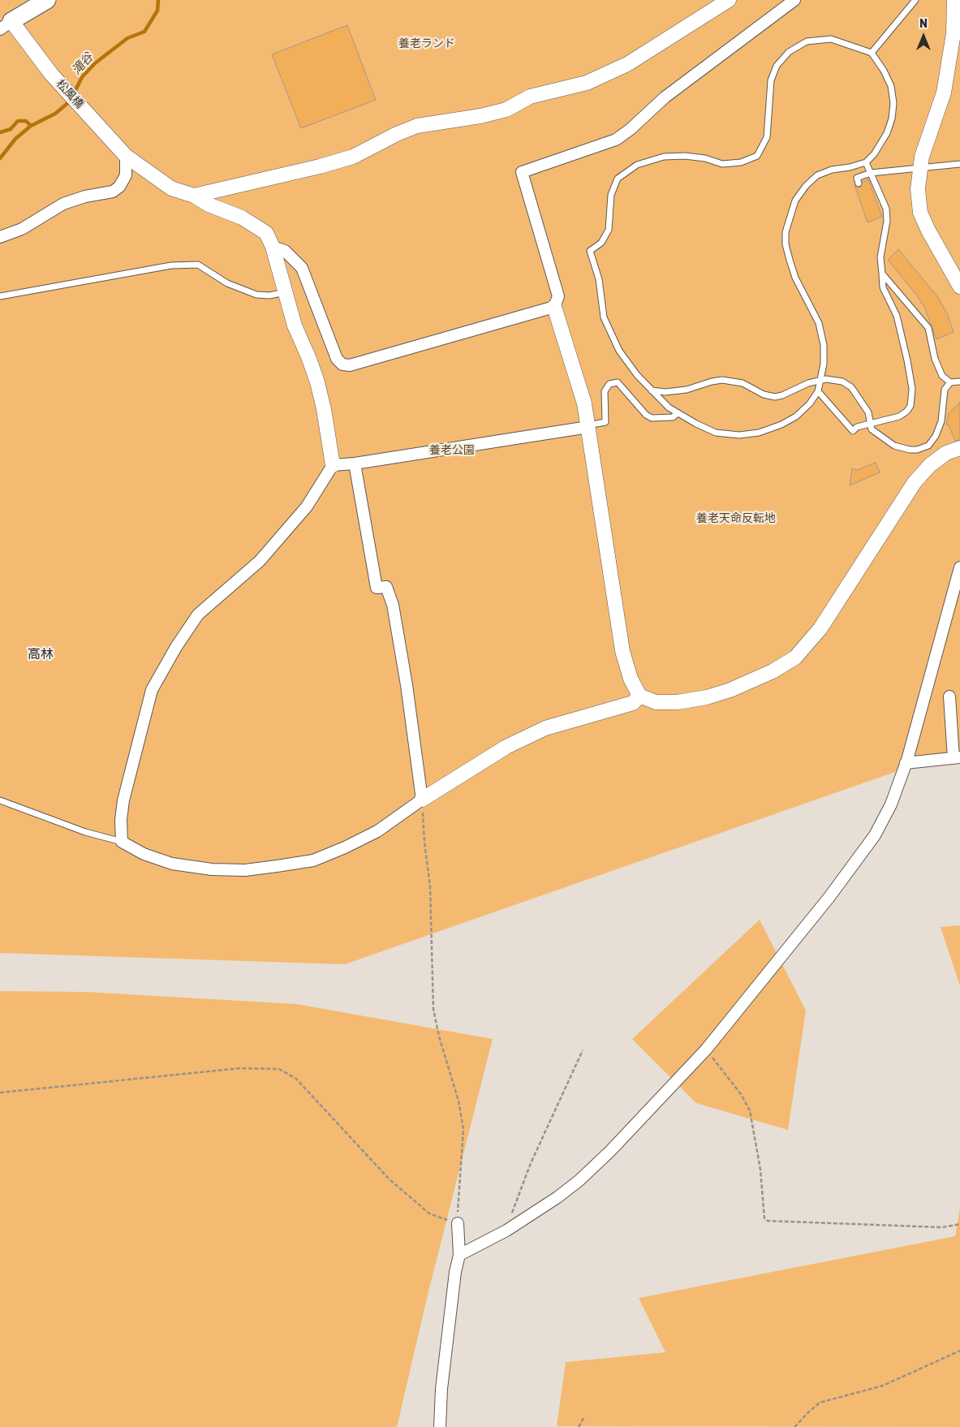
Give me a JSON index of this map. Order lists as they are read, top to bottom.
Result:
{
  "streets": {
    "street": ["松風橋"]
  },
  "districts": ["高林"],
  "water": ["滝谷"],
  "parks": ["養老ランド", "養老公園", "養老天命反転地"],
  "north": "top"
}
